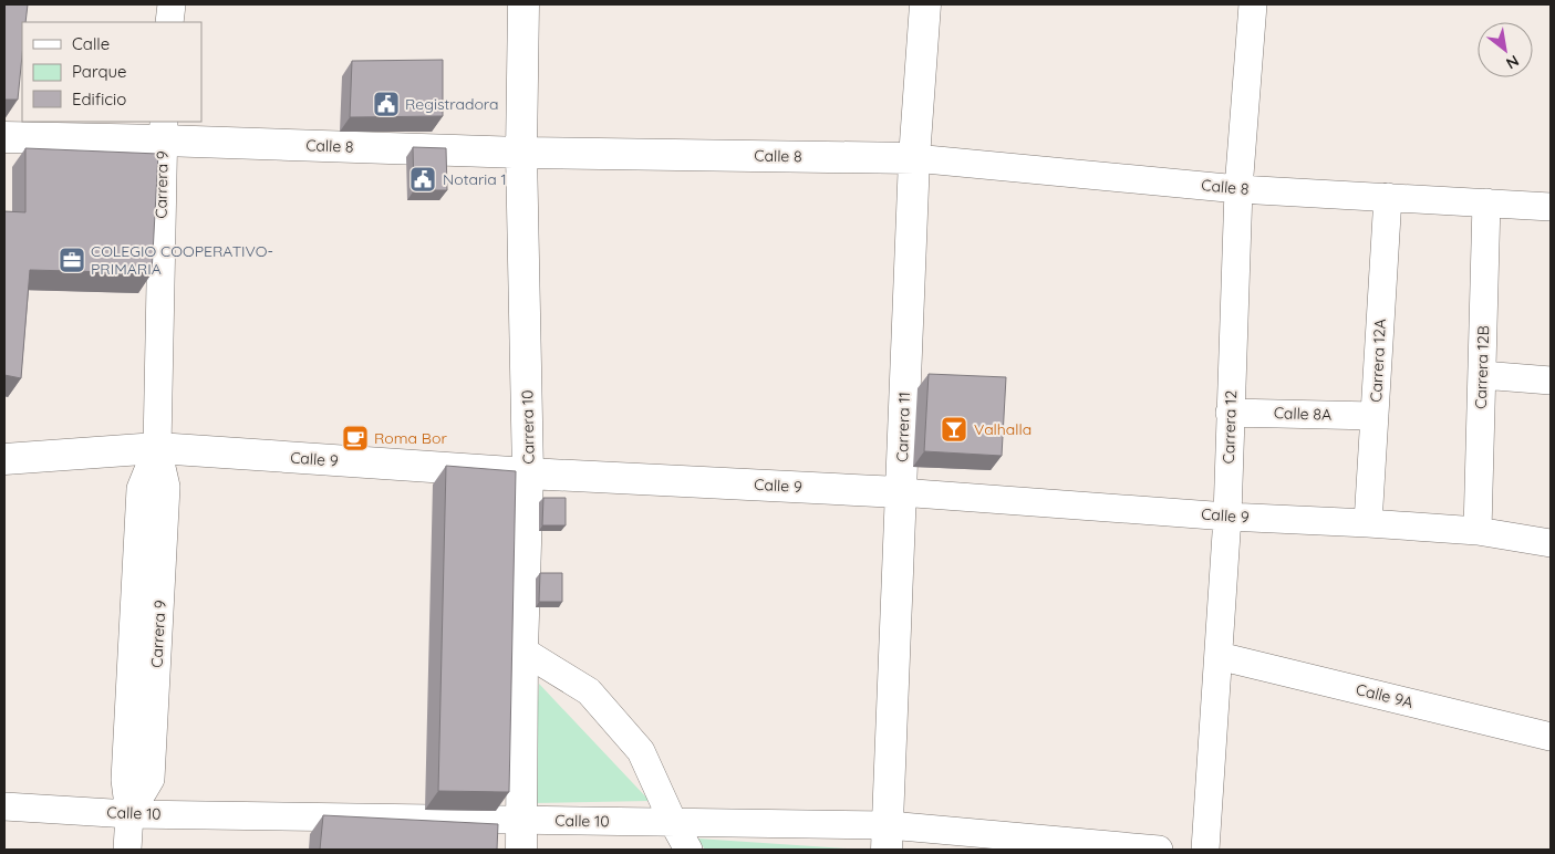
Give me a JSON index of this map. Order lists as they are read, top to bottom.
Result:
{
  "streets": {
    "main road": [
      "Calle 8",
      "Carrera 10",
      "Carrera 11",
      "Calle 9"
    ],
    "street": [
      "Carrera 9",
      "Carrera 12A",
      "Carrera 12B",
      "Calle 8A",
      "Carrera 12",
      "Calle 9A",
      "Calle 10"
    ]
  },
  "crossings": [
    ["Calle 8", "Carrera 9"],
    ["Calle 8", "Carrera 12A"],
    ["Calle 8", "Carrera 12B"],
    ["Calle 8", "Carrera 10"],
    ["Calle 8", "Carrera 11"],
    ["Calle 8", "Carrera 12"],
    ["Carrera 9", "Calle 9"],
    ["Carrera 9", "Calle 10"],
    ["Carrera 12A", "Calle 8A"],
    ["Carrera 12A", "Calle 9"],
    ["Carrera 12B", "Calle 9"],
    ["Calle 8A", "Carrera 12"],
    ["Carrera 10", "Calle 9"],
    ["Carrera 10", "Calle 10"],
    ["Carrera 11", "Calle 9"],
    ["Carrera 11", "Calle 10"],
    ["Carrera 12", "Calle 9"],
    ["Carrera 12", "Calle 9A"]
  ],
  "places": {
    "public building": ["Registradora", "Notaria 1"],
    "office": ["COLEGIO COOPERATIVO- PRIMARIA"],
    "bar": ["Valhalla"],
    "cafe": ["Roma Bor"]
  },
  "legend": ["Calle", "Parque", "Edificio"],
  "north": "bottom right"
}
